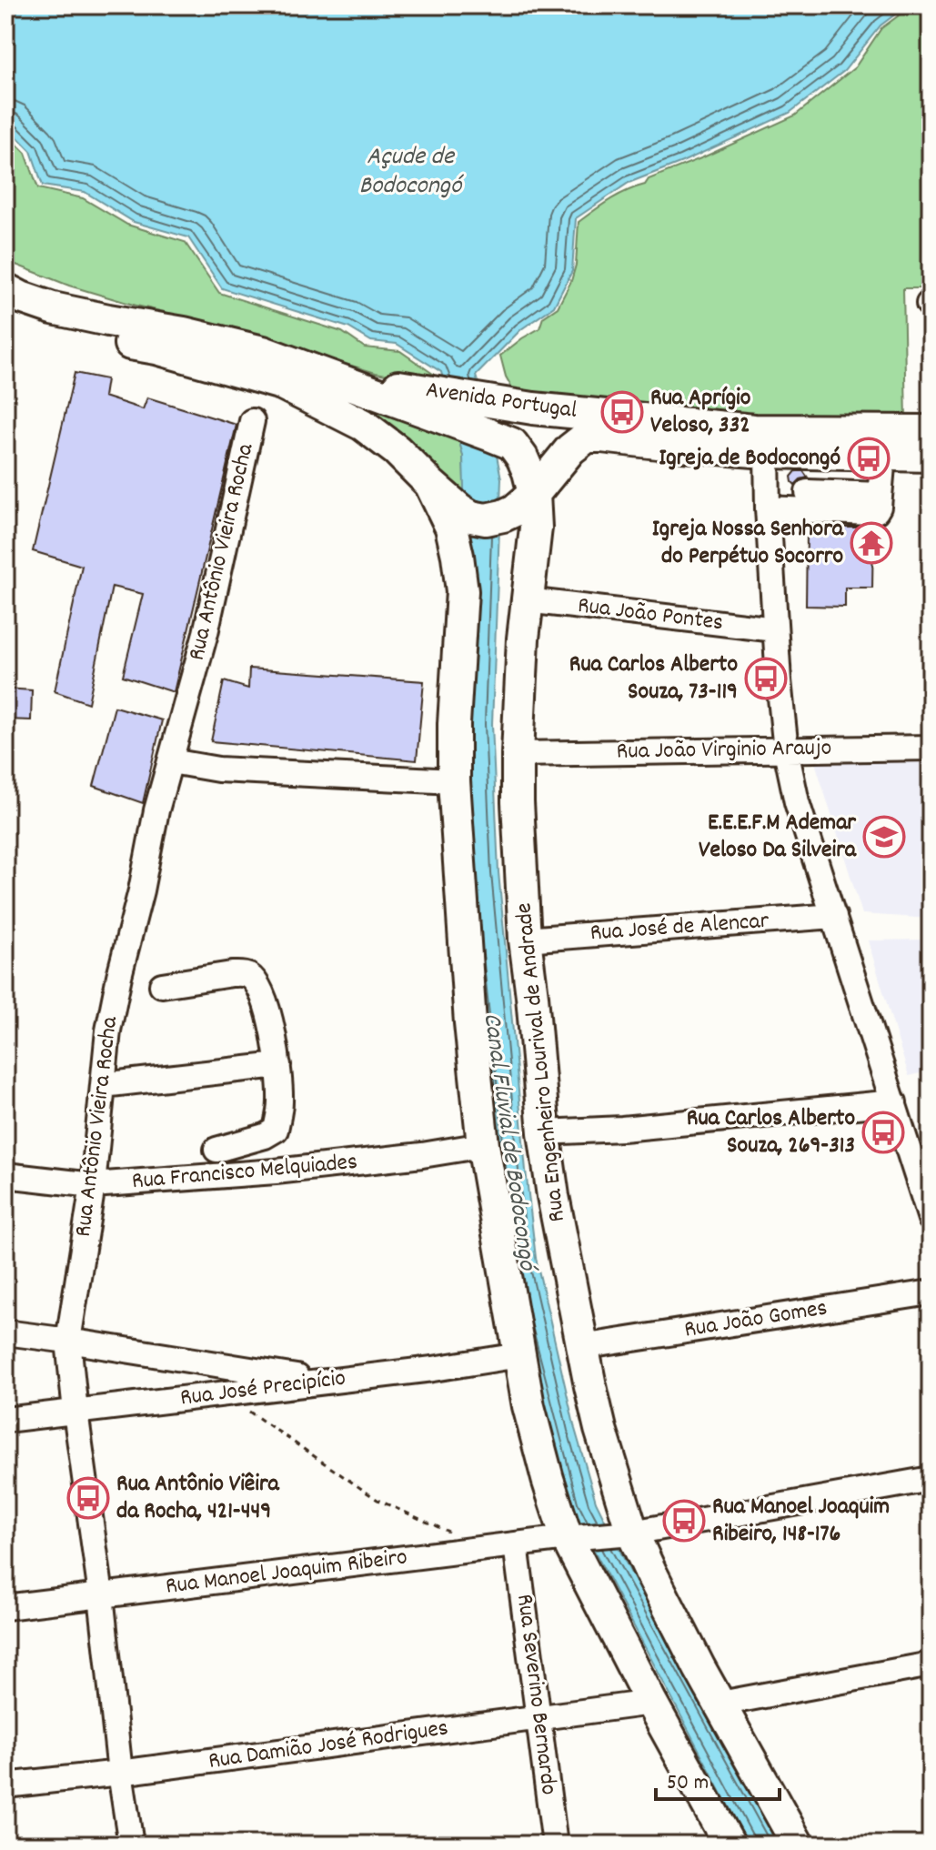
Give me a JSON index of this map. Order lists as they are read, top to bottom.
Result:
{
  "streets": {
    "main road": ["Avenida Portugal", "Rua Engenheiro Lourival de Andrade"],
    "street": [
      "Rua Antônio Vieira Rocha",
      "Rua João Pontes",
      "Rua João Virginio Araujo",
      "Rua José de Alencar",
      "Rua Francisco Melquiades",
      "Rua João Gomes",
      "Rua José Precipício",
      "Rua Manoel Joaquim Ribeiro",
      "Rua Severino Bernardo",
      "Rua Damião José Rodrigues"
    ]
  },
  "crossings": [
    ["Avenida Portugal", "Rua Engenheiro Lourival de Andrade"],
    ["Rua Antônio Vieira Rocha", "Rua Francisco Melquiades"],
    ["Rua Antônio Vieira Rocha", "Rua José Precipício"],
    ["Rua Antônio Vieira Rocha", "Rua Manoel Joaquim Ribeiro"],
    ["Rua Antônio Vieira Rocha", "Rua Damião José Rodrigues"],
    ["Rua João Pontes", "Rua Engenheiro Lourival de Andrade"],
    ["Rua João Virginio Araujo", "Rua Engenheiro Lourival de Andrade"],
    ["Rua José de Alencar", "Rua Engenheiro Lourival de Andrade"],
    ["Rua Engenheiro Lourival de Andrade", "Rua João Gomes"],
    ["Rua Engenheiro Lourival de Andrade", "Rua Manoel Joaquim Ribeiro"],
    ["Rua Manoel Joaquim Ribeiro", "Rua Severino Bernardo"],
    ["Rua Severino Bernardo", "Rua Damião José Rodrigues"]
  ],
  "water": ["Açude de Bodocongó", "Canal Fluvial de Bodocongó"],
  "places": {
    "bus stop": [
      "Rua Aprígio Veloso, 332",
      "Igreja de Bodocongó",
      "Rua Carlos Alberto Souza, 73-119",
      "Rua Carlos Alberto Souza, 269-313",
      "Rua Antônio Viêira da Rocha, 421-449",
      "Rua Manoel Joaquim Ribeiro, 148-176"
    ],
    "temple": ["Igreja Nossa Senhora do Perpétuo Socorro"],
    "school or university": ["E.E.E.F.M Ademar Veloso Da Silveira"]
  },
  "scale_bar": "50 m"
}
